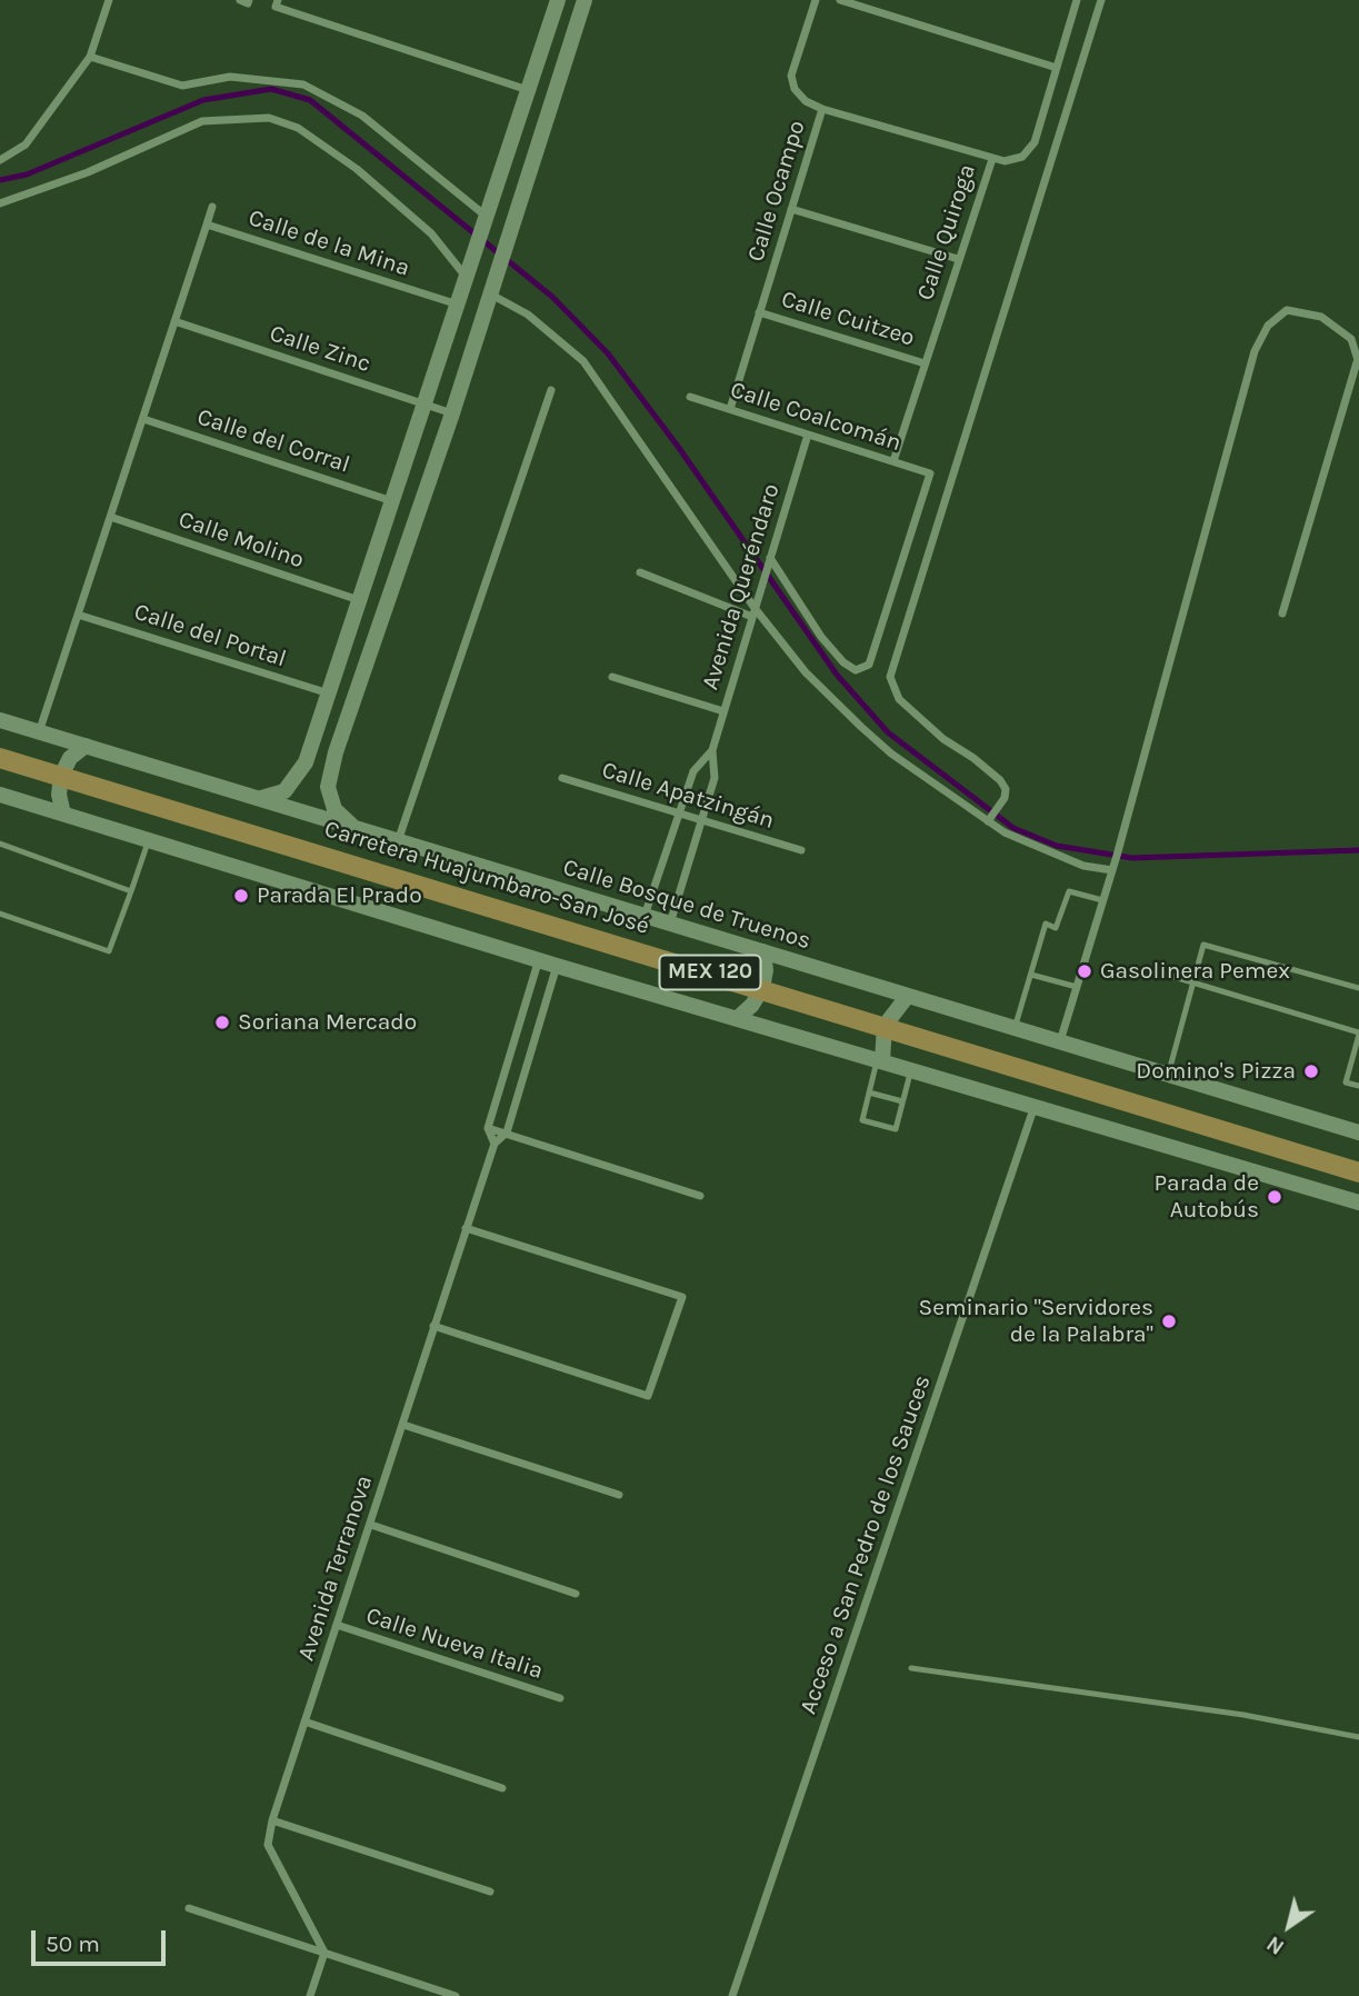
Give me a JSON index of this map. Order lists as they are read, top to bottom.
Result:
{
  "streets": {
    "main road": ["Carretera Huajumbaro-San José", "MEX 120"],
    "street": [
      "Calle Ocampo",
      "Calle Quiroga",
      "Calle de la Mina",
      "Calle Cuitzeo",
      "Calle Zinc",
      "Calle Coalcomán",
      "Calle del Corral",
      "Calle Molino",
      "Avenida Queréndaro",
      "Calle del Portal",
      "Calle Apatzingán",
      "Calle Bosque de Truenos",
      "Acceso a San Pedro de los Sauces",
      "Avenida Terranova",
      "Calle Nueva Italia"
    ]
  },
  "crossings": [
    ["Calle Ocampo", "Calle Cuitzeo"],
    ["Calle Ocampo", "Calle Coalcomán"],
    ["Calle Quiroga", "Calle Cuitzeo"],
    ["Calle Quiroga", "Calle Coalcomán"],
    ["Calle Coalcomán", "Avenida Queréndaro"],
    ["Avenida Queréndaro", "Calle Apatzingán"],
    ["Avenida Queréndaro", "Calle Bosque de Truenos"],
    ["Avenida Terranova", "Calle Nueva Italia"]
  ],
  "places": [
    "Parada El Prado",
    "Gasolinera Pemex",
    "Soriana Mercado",
    "Domino's Pizza",
    "Parada de Autobús",
    "Seminario \"Servidores de la Palabra\""
  ],
  "scale_bar": "50 m",
  "north": "bottom left"
}
